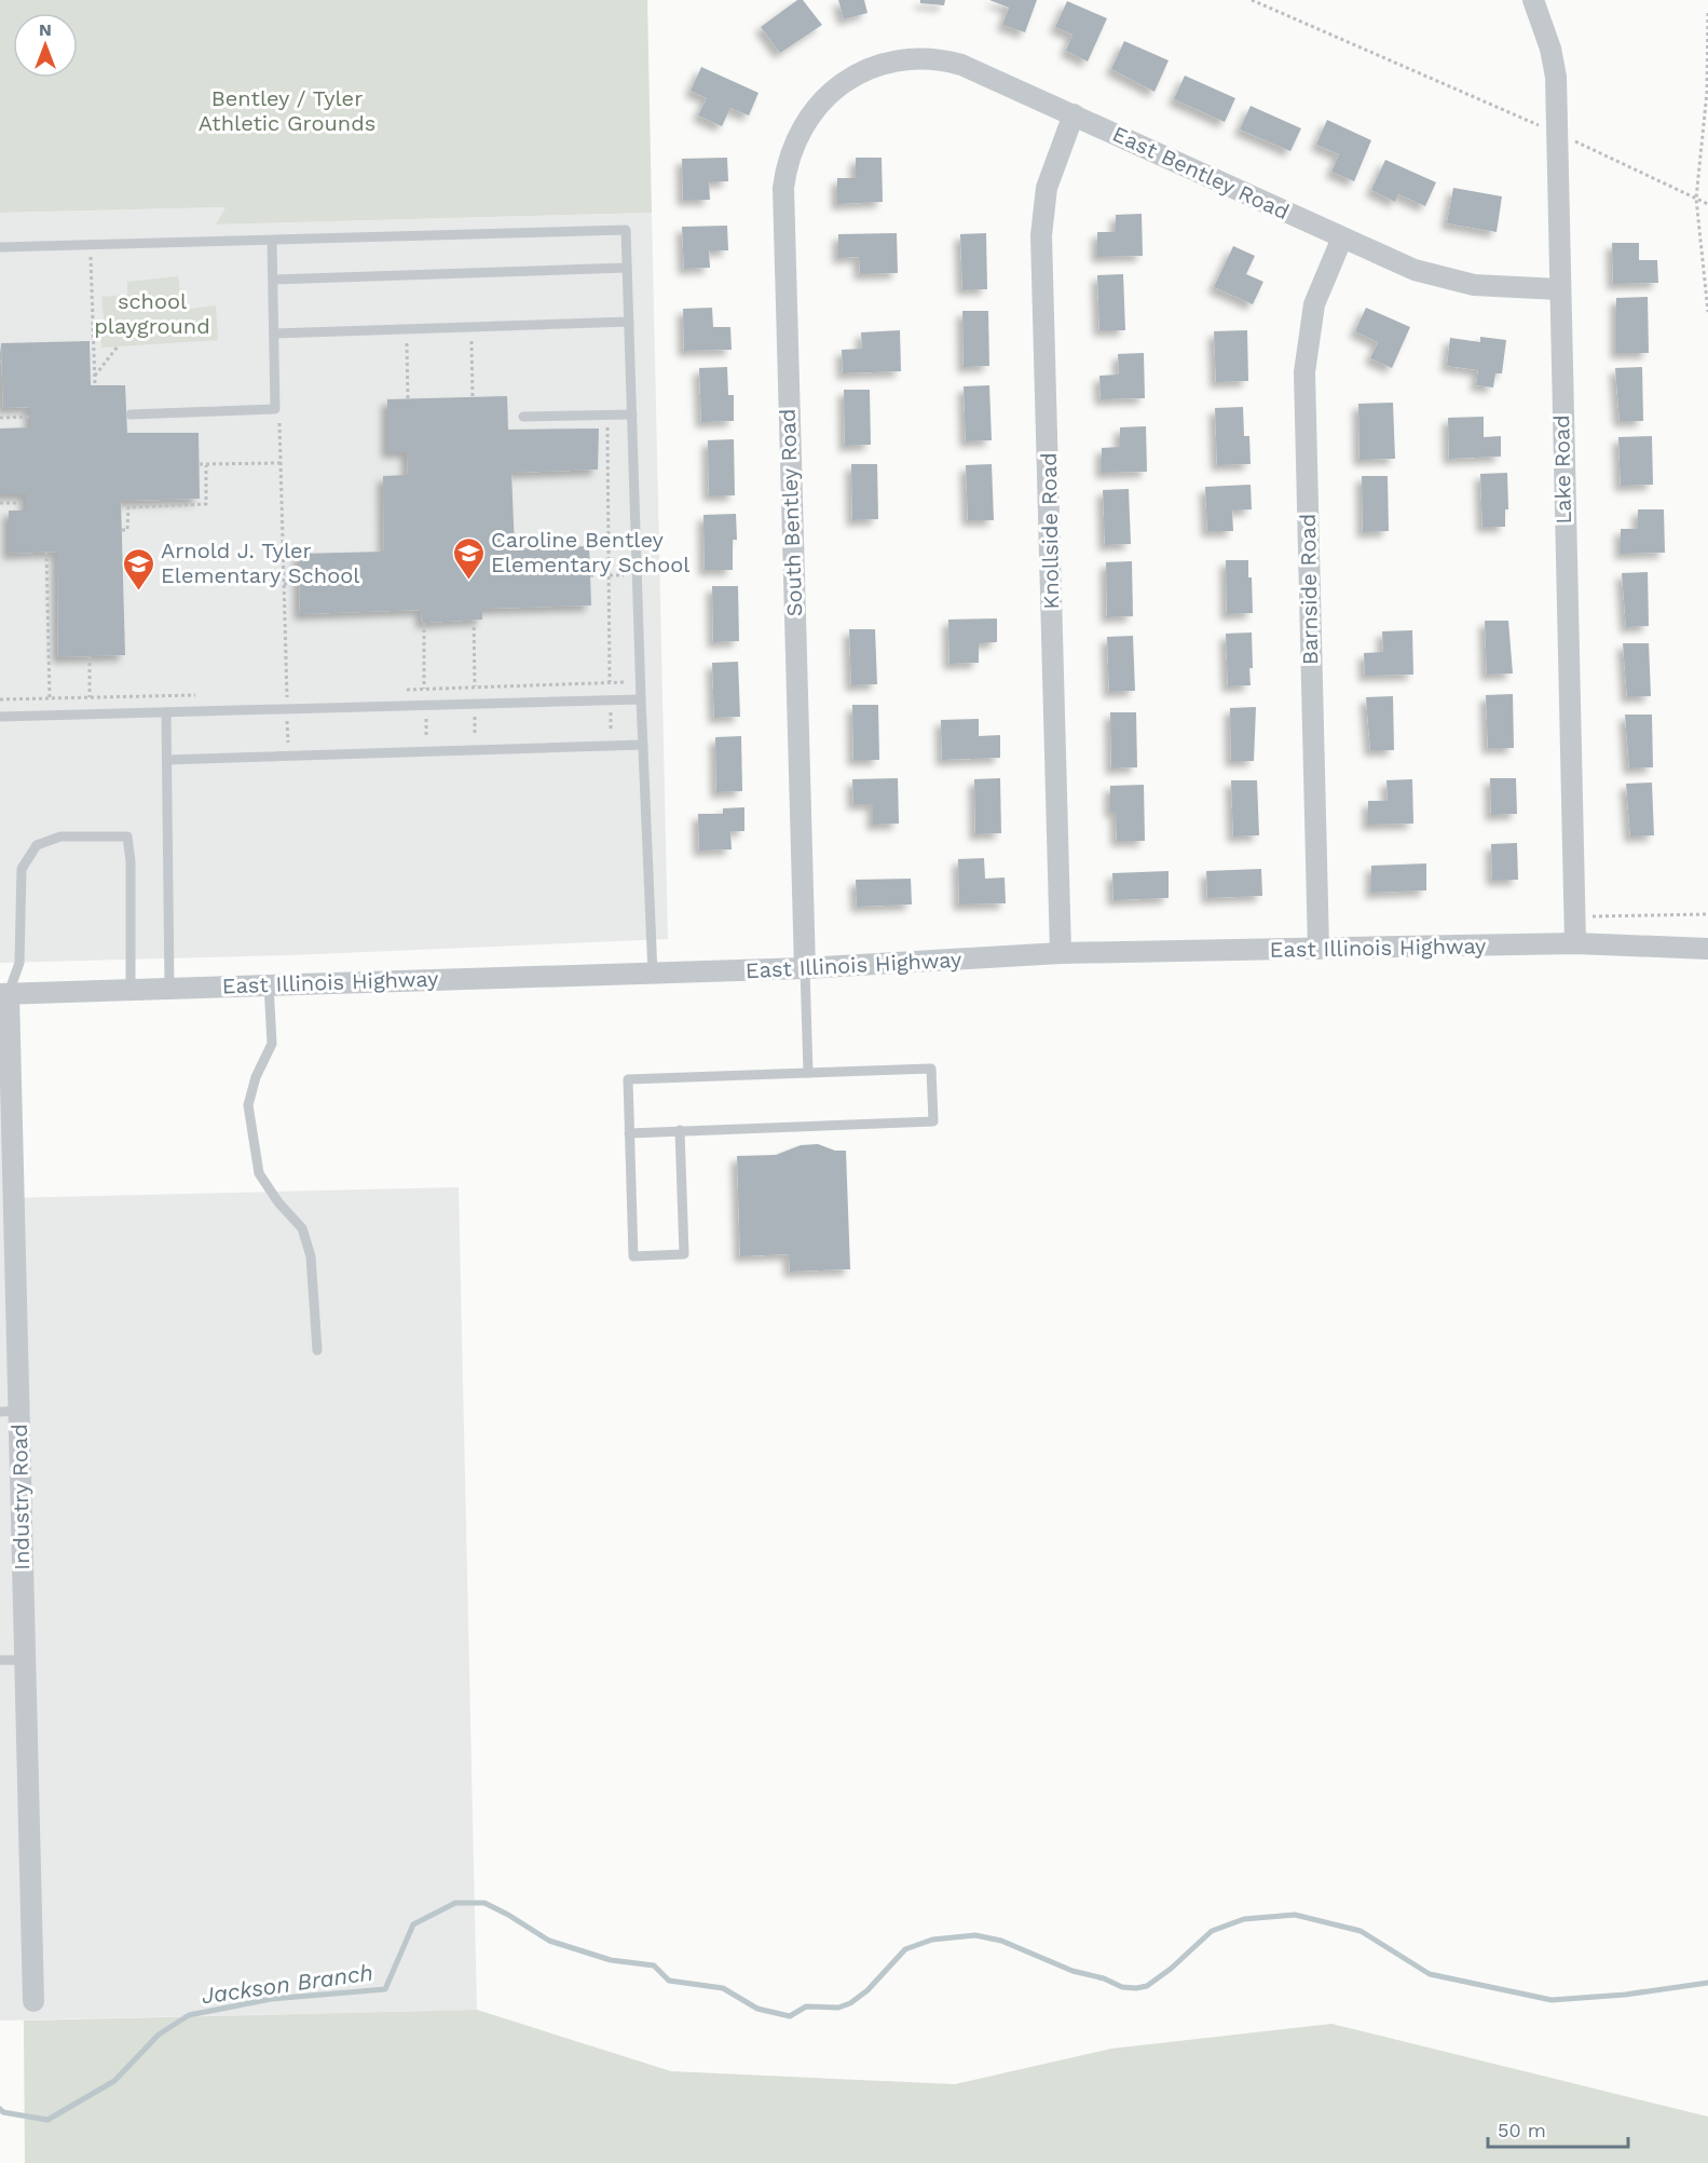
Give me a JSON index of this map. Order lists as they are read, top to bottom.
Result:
{
  "streets": {
    "street": [
      "East Bentley Road",
      "Lake Road",
      "South Bentley Road",
      "Knollside Road",
      "Barnside Road",
      "East Illinois Highway",
      "Industry Road"
    ]
  },
  "crossings": [
    ["East Bentley Road", "Lake Road"],
    ["East Bentley Road", "South Bentley Road"],
    ["East Bentley Road", "Knollside Road"],
    ["East Bentley Road", "Barnside Road"],
    ["Lake Road", "East Illinois Highway"],
    ["South Bentley Road", "East Illinois Highway"],
    ["Knollside Road", "East Illinois Highway"],
    ["Barnside Road", "East Illinois Highway"],
    ["East Illinois Highway", "Industry Road"]
  ],
  "water": ["Jackson Branch"],
  "parks": ["Bentley / Tyler Athletic Grounds", "school playground"],
  "places": {
    "school or university": ["Caroline Bentley Elementary School", "Arnold J. Tyler Elementary School"]
  },
  "scale_bar": "50 m",
  "north": "top"
}
